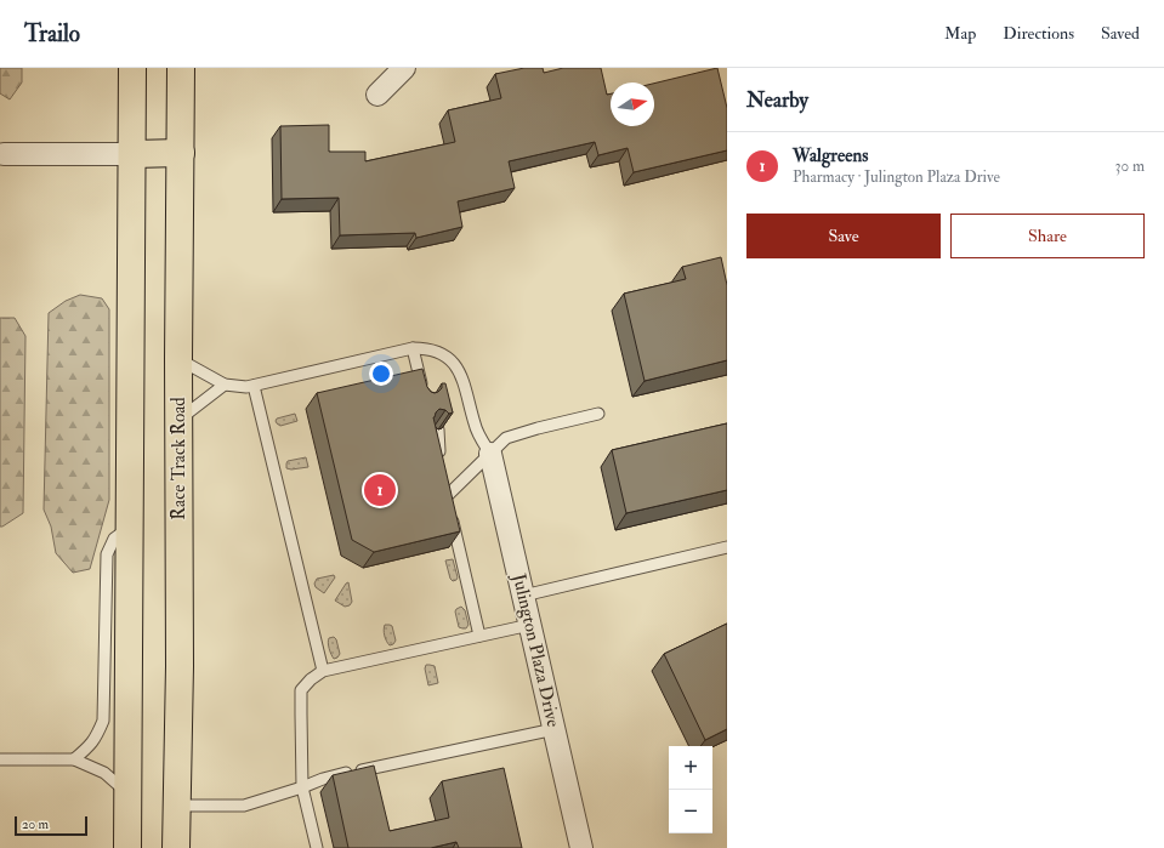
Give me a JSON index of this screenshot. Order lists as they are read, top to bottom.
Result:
{
  "streets": {
    "main road": ["Race Track Road"],
    "street": ["Julington Plaza Drive"]
  },
  "scale_bar": "20 m",
  "north": "right",
  "page": {
    "header": "Trailo",
    "nav": ["Map", "Directions", "Saved"],
    "heading": "Nearby",
    "list": [
      {
        "mark": "1",
        "name": "Walgreens",
        "note": "Pharmacy · Julington Plaza Drive",
        "value": "30 m"
      }
    ],
    "buttons": ["Save", "Share"],
    "pins": "1",
    "map_buttons": ["+", "−"],
    "scale": "20 m"
  }
}
